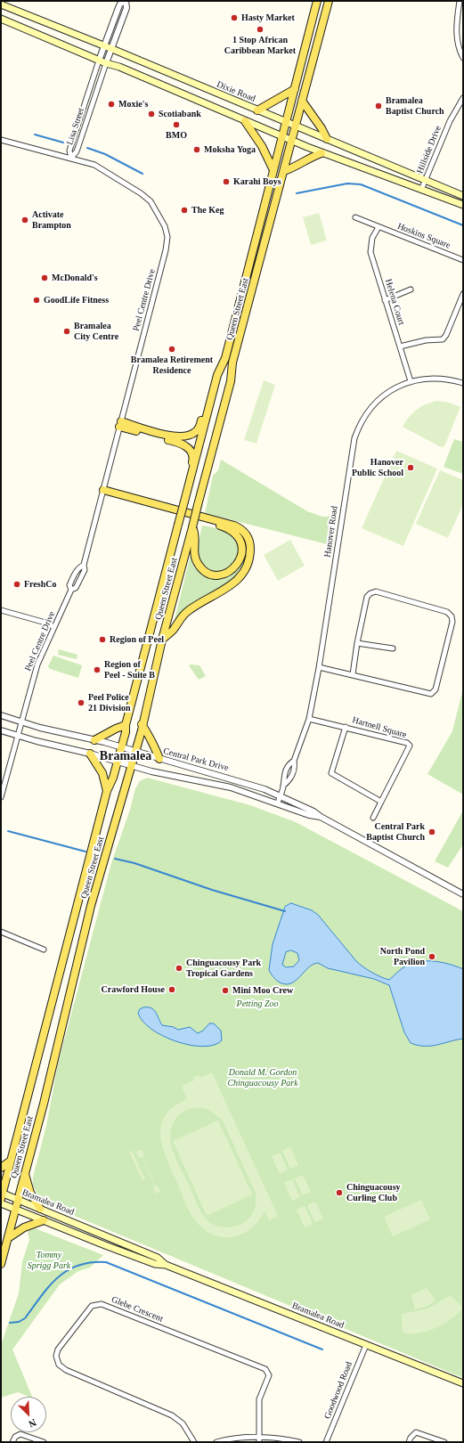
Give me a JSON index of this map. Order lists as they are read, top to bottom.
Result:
{
  "streets": {
    "main road": ["Dixie Road", "Queen Street East", "Bramalea Road"],
    "street": [
      "Lisa Street",
      "Hillside Drive",
      "Hoskins Square",
      "Peel Centre Drive",
      "Helena Court",
      "Hanover Road",
      "Hartnell Square",
      "Central Park Drive",
      "Glebe Crescent",
      "Goodwood Road"
    ]
  },
  "crossings": [
    ["Dixie Road", "Lisa Street"],
    ["Dixie Road", "Hillside Drive"],
    ["Dixie Road", "Queen Street East"],
    ["Lisa Street", "Peel Centre Drive"],
    ["Hoskins Square", "Helena Court"],
    ["Peel Centre Drive", "Central Park Drive"],
    ["Helena Court", "Hanover Road"],
    ["Queen Street East", "Central Park Drive"],
    ["Queen Street East", "Bramalea Road"],
    ["Hanover Road", "Hartnell Square"],
    ["Hanover Road", "Central Park Drive"],
    ["Bramalea Road", "Goodwood Road"]
  ],
  "districts": ["Bramalea"],
  "parks": ["Petting Zoo", "Donald M. Gordon Chinguacousy Park", "Tommy Sprigg Park"],
  "places": [
    "Hasty Market",
    "1 Stop African Caribbean Market",
    "Moxie's",
    "Bramalea Baptist Church",
    "Scotiabank",
    "BMO",
    "Moksha Yoga",
    "Karahi Boys",
    "The Keg",
    "Activate Brampton",
    "McDonald's",
    "GoodLife Fitness",
    "Bramalea City Centre",
    "Bramalea Retirement Residence",
    "Hanover Public School",
    "FreshCo",
    "Region of Peel",
    "Region of Peel - Suite B",
    "Peel Police 21 Division",
    "Central Park Baptist Church",
    "North Pond Pavilion",
    "Chinguacousy Park Tropical Gardens",
    "Crawford House",
    "Mini Moo Crew",
    "Chinguacousy Curling Club"
  ],
  "north": "bottom right"
}
